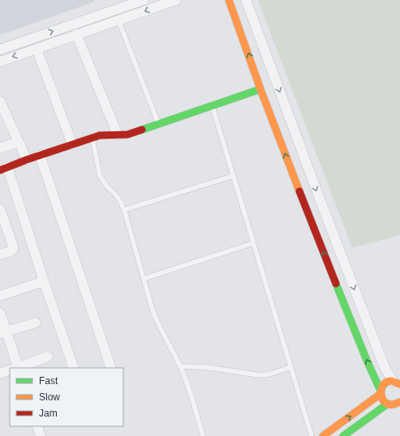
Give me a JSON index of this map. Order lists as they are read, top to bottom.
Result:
{
  "legend": ["Fast", "Slow", "Jam"]
}
